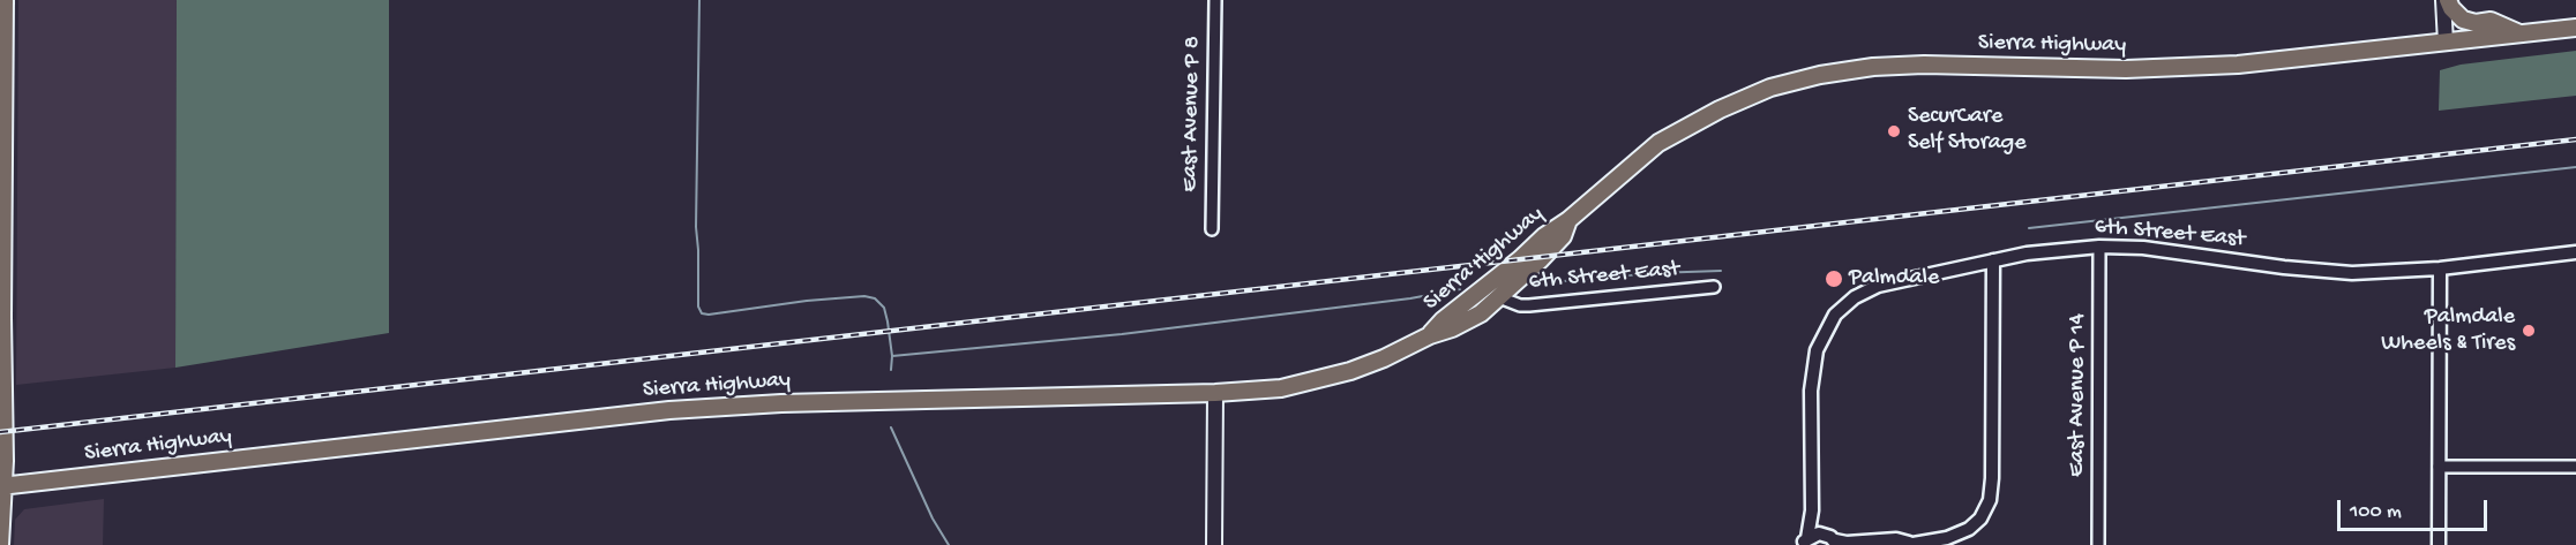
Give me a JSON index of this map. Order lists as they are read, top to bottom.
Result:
{
  "streets": {
    "main road": ["Sierra Highway"],
    "street": ["East Avenue P 8", "6th Street East", "East Avenue P 14"]
  },
  "crossings": [
    ["Sierra Highway", "6th Street East"],
    ["6th Street East", "East Avenue P 14"]
  ],
  "places": ["SecurCare Self Storage", "Palmdale", "Palmdale Wheels & Tires"],
  "scale_bar": "100 m"
}
